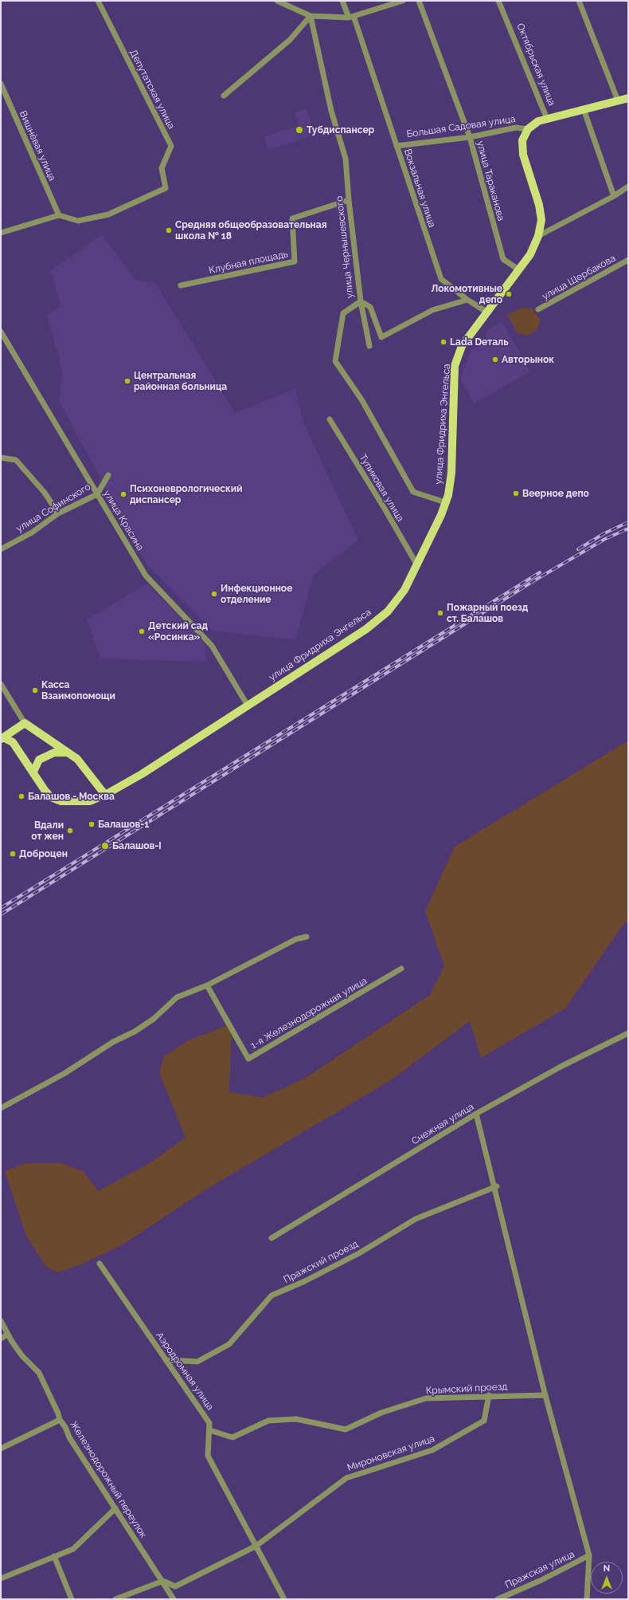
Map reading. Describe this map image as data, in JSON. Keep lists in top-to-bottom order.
{
  "streets": {
    "main road": ["Октябрьская улица", "улица Фридриха Энгельса"],
    "street": [
      "Депутатская улица",
      "Большая Садовая улица",
      "Вишнёвая улица",
      "улица Тараканова",
      "Вокзальная улица",
      "улица Чернышевского",
      "Клубная площадь",
      "улица Щербакова",
      "Тупиковая улица",
      "улица Софинского",
      "улица Красина",
      "1-я Железнодорожная улица",
      "Снежная улица",
      "Пражский проезд",
      "Аэродромная улица",
      "Крымский проезд",
      "Мироновская улица",
      "Железнодорожный переулок",
      "Пражская улица"
    ]
  },
  "crossings": [
    ["Октябрьская улица", "Большая Садовая улица"],
    ["Депутатская улица", "Вишнёвая улица"],
    ["Большая Садовая улица", "улица Тараканова"],
    ["Большая Садовая улица", "Вокзальная улица"],
    ["улица Тараканова", "улица Фридриха Энгельса"],
    ["Вокзальная улица", "улица Фридриха Энгельса"],
    ["улица Чернышевского", "Клубная площадь"],
    ["улица Чернышевского", "улица Фридриха Энгельса"],
    ["улица Фридриха Энгельса", "Тупиковая улица"],
    ["улица Фридриха Энгельса", "улица Красина"],
    ["улица Софинского", "улица Красина"],
    ["Пражский проезд", "Аэродромная улица"],
    ["Аэродромная улица", "Крымский проезд"],
    ["Аэродромная улица", "Мироновская улица"],
    ["Крымский проезд", "Мироновская улица"],
    ["Мироновская улица", "Железнодорожный переулок"]
  ],
  "places": [
    "Тубдиспансер",
    "Средняя общеобразовательная школа № 18",
    "Локомотивные депо",
    "Lada Dеталь",
    "Авторынок",
    "Центральная районная больница",
    "Веерное депо",
    "Психоневрологический диспансер",
    "Инфекционное отделение",
    "Пожарный поезд ст. Балашов",
    "Детский сад «Росинка»",
    "Касса Взаимопомощи",
    "Балашов - Москва",
    "Балашов-1",
    "Вдали от жен",
    "Балашов-I",
    "Доброцен"
  ],
  "north": "top"
}
